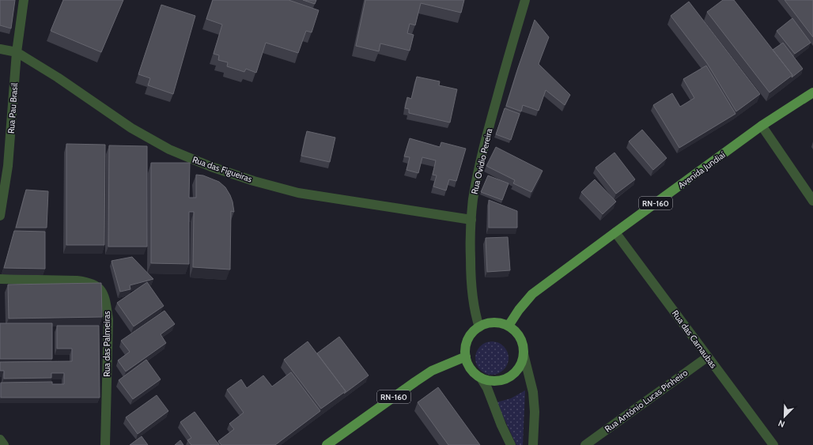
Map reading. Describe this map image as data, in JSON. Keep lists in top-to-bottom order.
{
  "streets": {
    "main road": ["Avenida Jundiaí", "RN-160"],
    "street": [
      "Rua Pau Brasil",
      "Rua Ovidio Pereira",
      "Rua das Figueiras",
      "Rua das Carnaubas",
      "Rua das Palmeiras",
      "Rua Antônio Lucas Pinheiro"
    ]
  },
  "crossings": [
    ["Rua Pau Brasil", "Rua das Figueiras"],
    ["Rua Ovidio Pereira", "Rua das Figueiras"],
    ["Rua Ovidio Pereira", "Avenida Jundiaí"],
    ["Rua Ovidio Pereira", "RN-160"],
    ["Avenida Jundiaí", "RN-160"],
    ["Avenida Jundiaí", "Rua das Carnaubas"],
    ["Rua das Carnaubas", "Rua Antônio Lucas Pinheiro"]
  ],
  "north": "bottom left"
}
